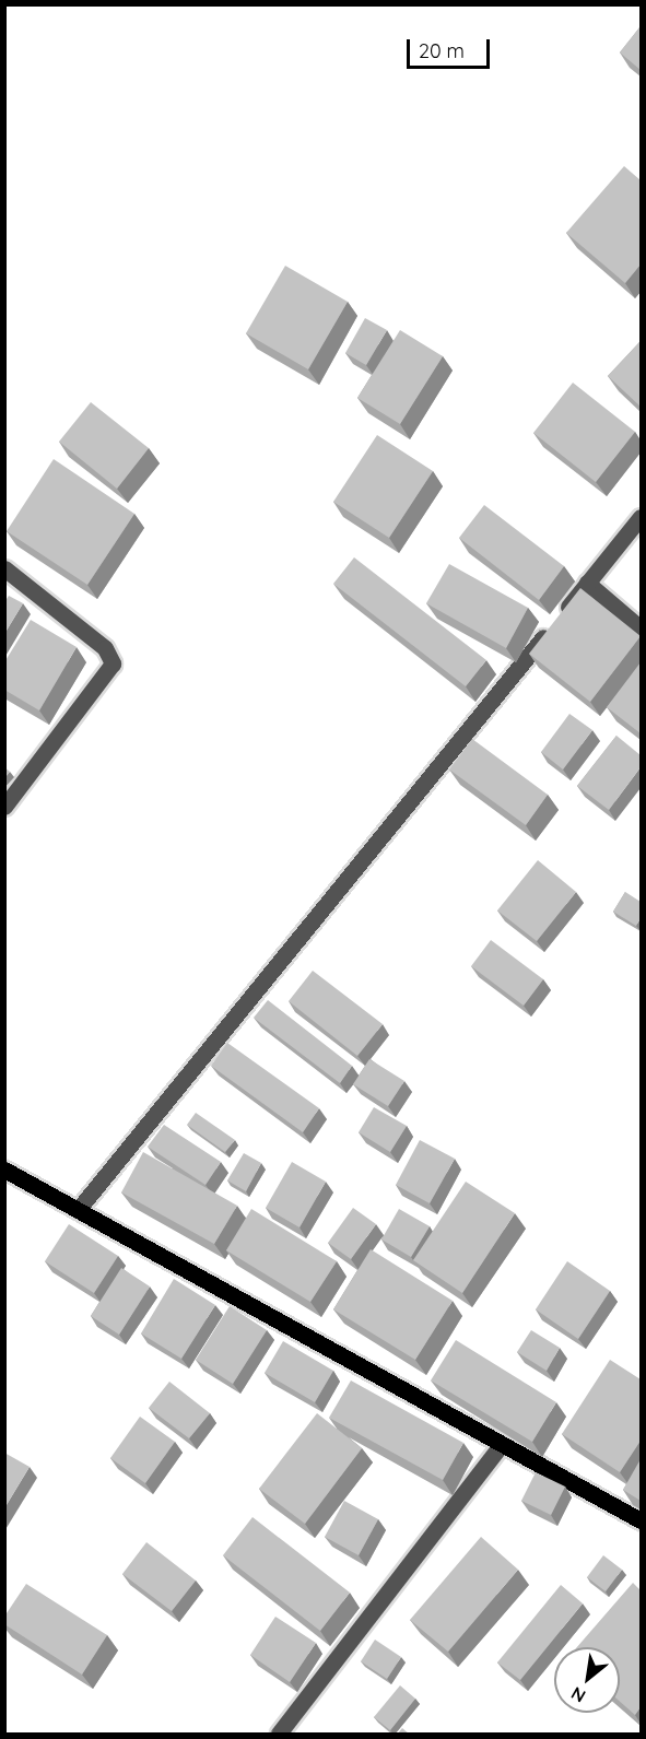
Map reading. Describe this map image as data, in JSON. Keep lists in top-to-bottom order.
{
  "scale_bar": "20 m",
  "north": "bottom left"
}
